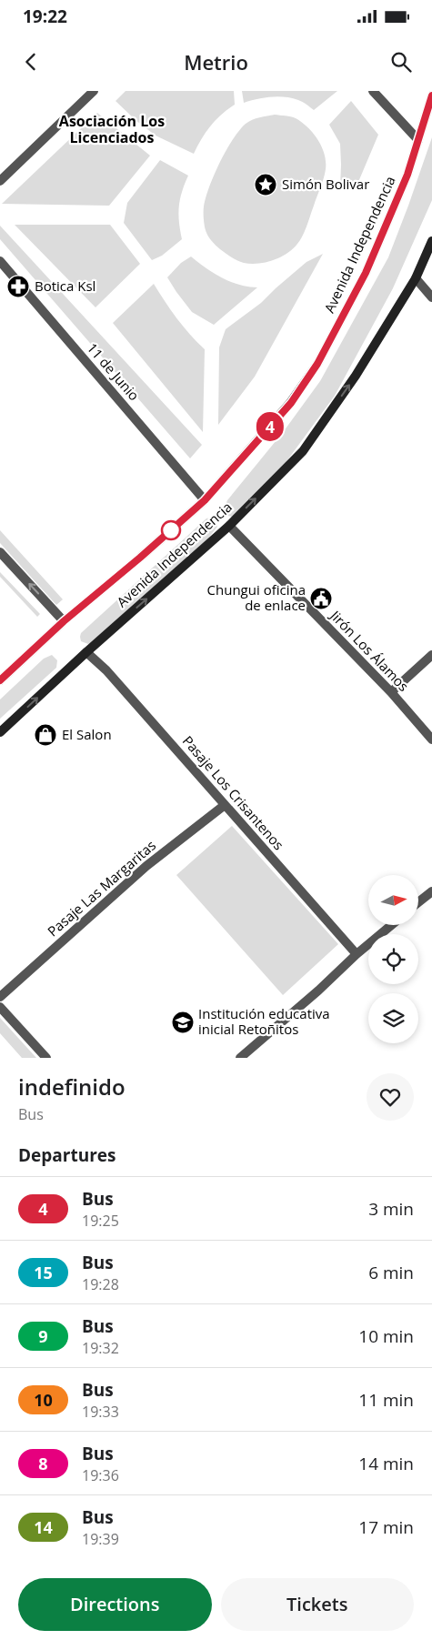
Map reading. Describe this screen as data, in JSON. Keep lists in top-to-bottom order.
{
  "streets": {
    "street": [
      "Avenida Independencia",
      "11 de Junio",
      "Jirón Los Álamos",
      "Pasaje Los Crisantenos",
      "Pasaje Las Margaritas"
    ]
  },
  "crossings": [
    ["Avenida Independencia", "11 de Junio"],
    ["Avenida Independencia", "Jirón Los Álamos"],
    ["Avenida Independencia", "Pasaje Los Crisantenos"],
    ["Pasaje Los Crisantenos", "Pasaje Las Margaritas"]
  ],
  "districts": ["Asociación Los Licenciados"],
  "places": {
    "place": ["Simón Bolivar"],
    "pharmacy": ["Botica Ksl"],
    "public building": ["Chungui oficina de enlace"],
    "shop": ["El Salon"],
    "school or university": ["Institución educativa inicial Retoñitos"]
  },
  "lines": ["bus line 4"],
  "north": "right",
  "page": {
    "status": "19:22",
    "header": "Metrio",
    "on_map": "4",
    "heading": [
      ["indefinido", "Bus"],
      "Departures"
    ],
    "list": [
      {
        "mark": "4",
        "name": "Bus",
        "note": "19:25",
        "value": "3 min"
      },
      {
        "mark": "15",
        "name": "Bus",
        "note": "19:28",
        "value": "6 min"
      },
      {
        "mark": "9",
        "name": "Bus",
        "note": "19:32",
        "value": "10 min"
      },
      {
        "mark": "10",
        "name": "Bus",
        "note": "19:33",
        "value": "11 min"
      },
      {
        "mark": "8",
        "name": "Bus",
        "note": "19:36",
        "value": "14 min"
      },
      {
        "mark": "14",
        "name": "Bus",
        "note": "19:39",
        "value": "17 min"
      }
    ],
    "buttons": ["Directions", "Tickets"]
  }
}
